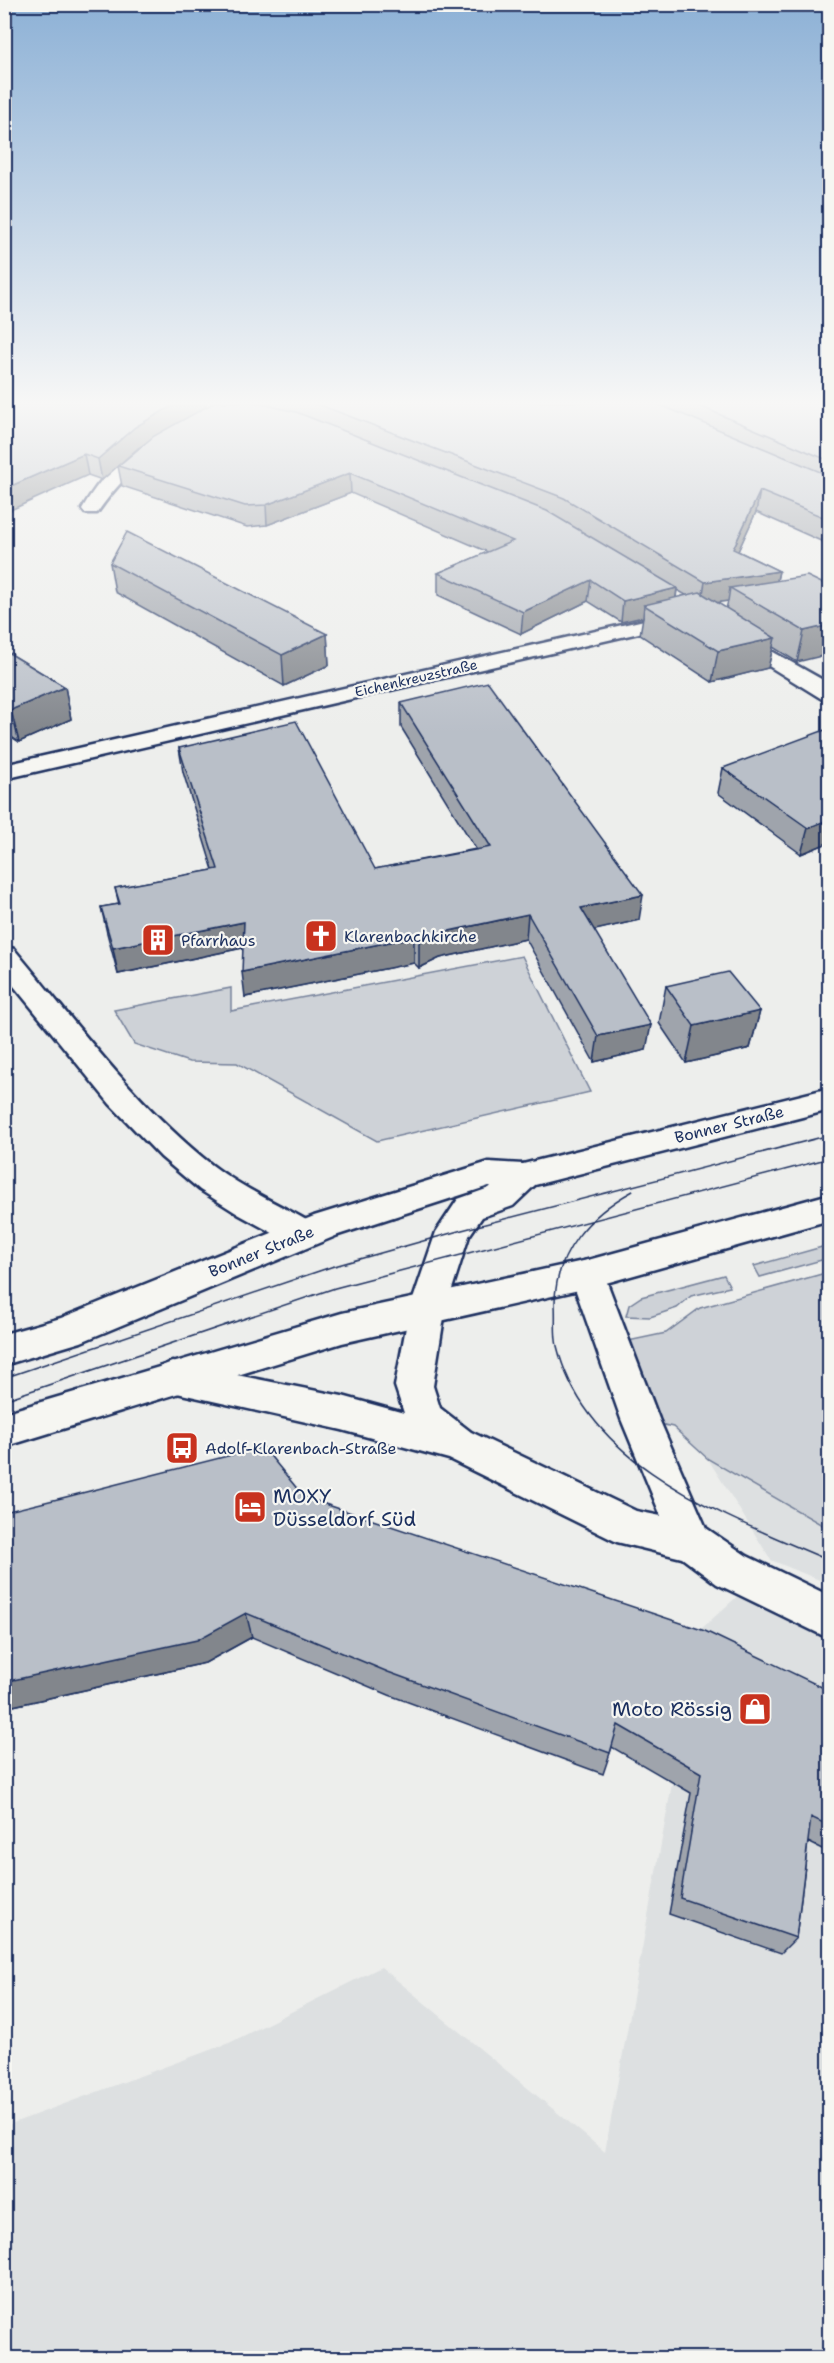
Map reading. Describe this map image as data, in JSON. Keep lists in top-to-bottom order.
{
  "streets": {
    "street": ["Eichenkreuzstraße", "Bonner Straße"]
  },
  "places": {
    "church": ["Klarenbachkirche"],
    "building": ["Pfarrhaus"],
    "bus stop": ["Adolf-Klarenbach-Straße"],
    "hotel": ["MOXY Düsseldorf Süd"],
    "shop": ["Moto Rössig"]
  }
}
